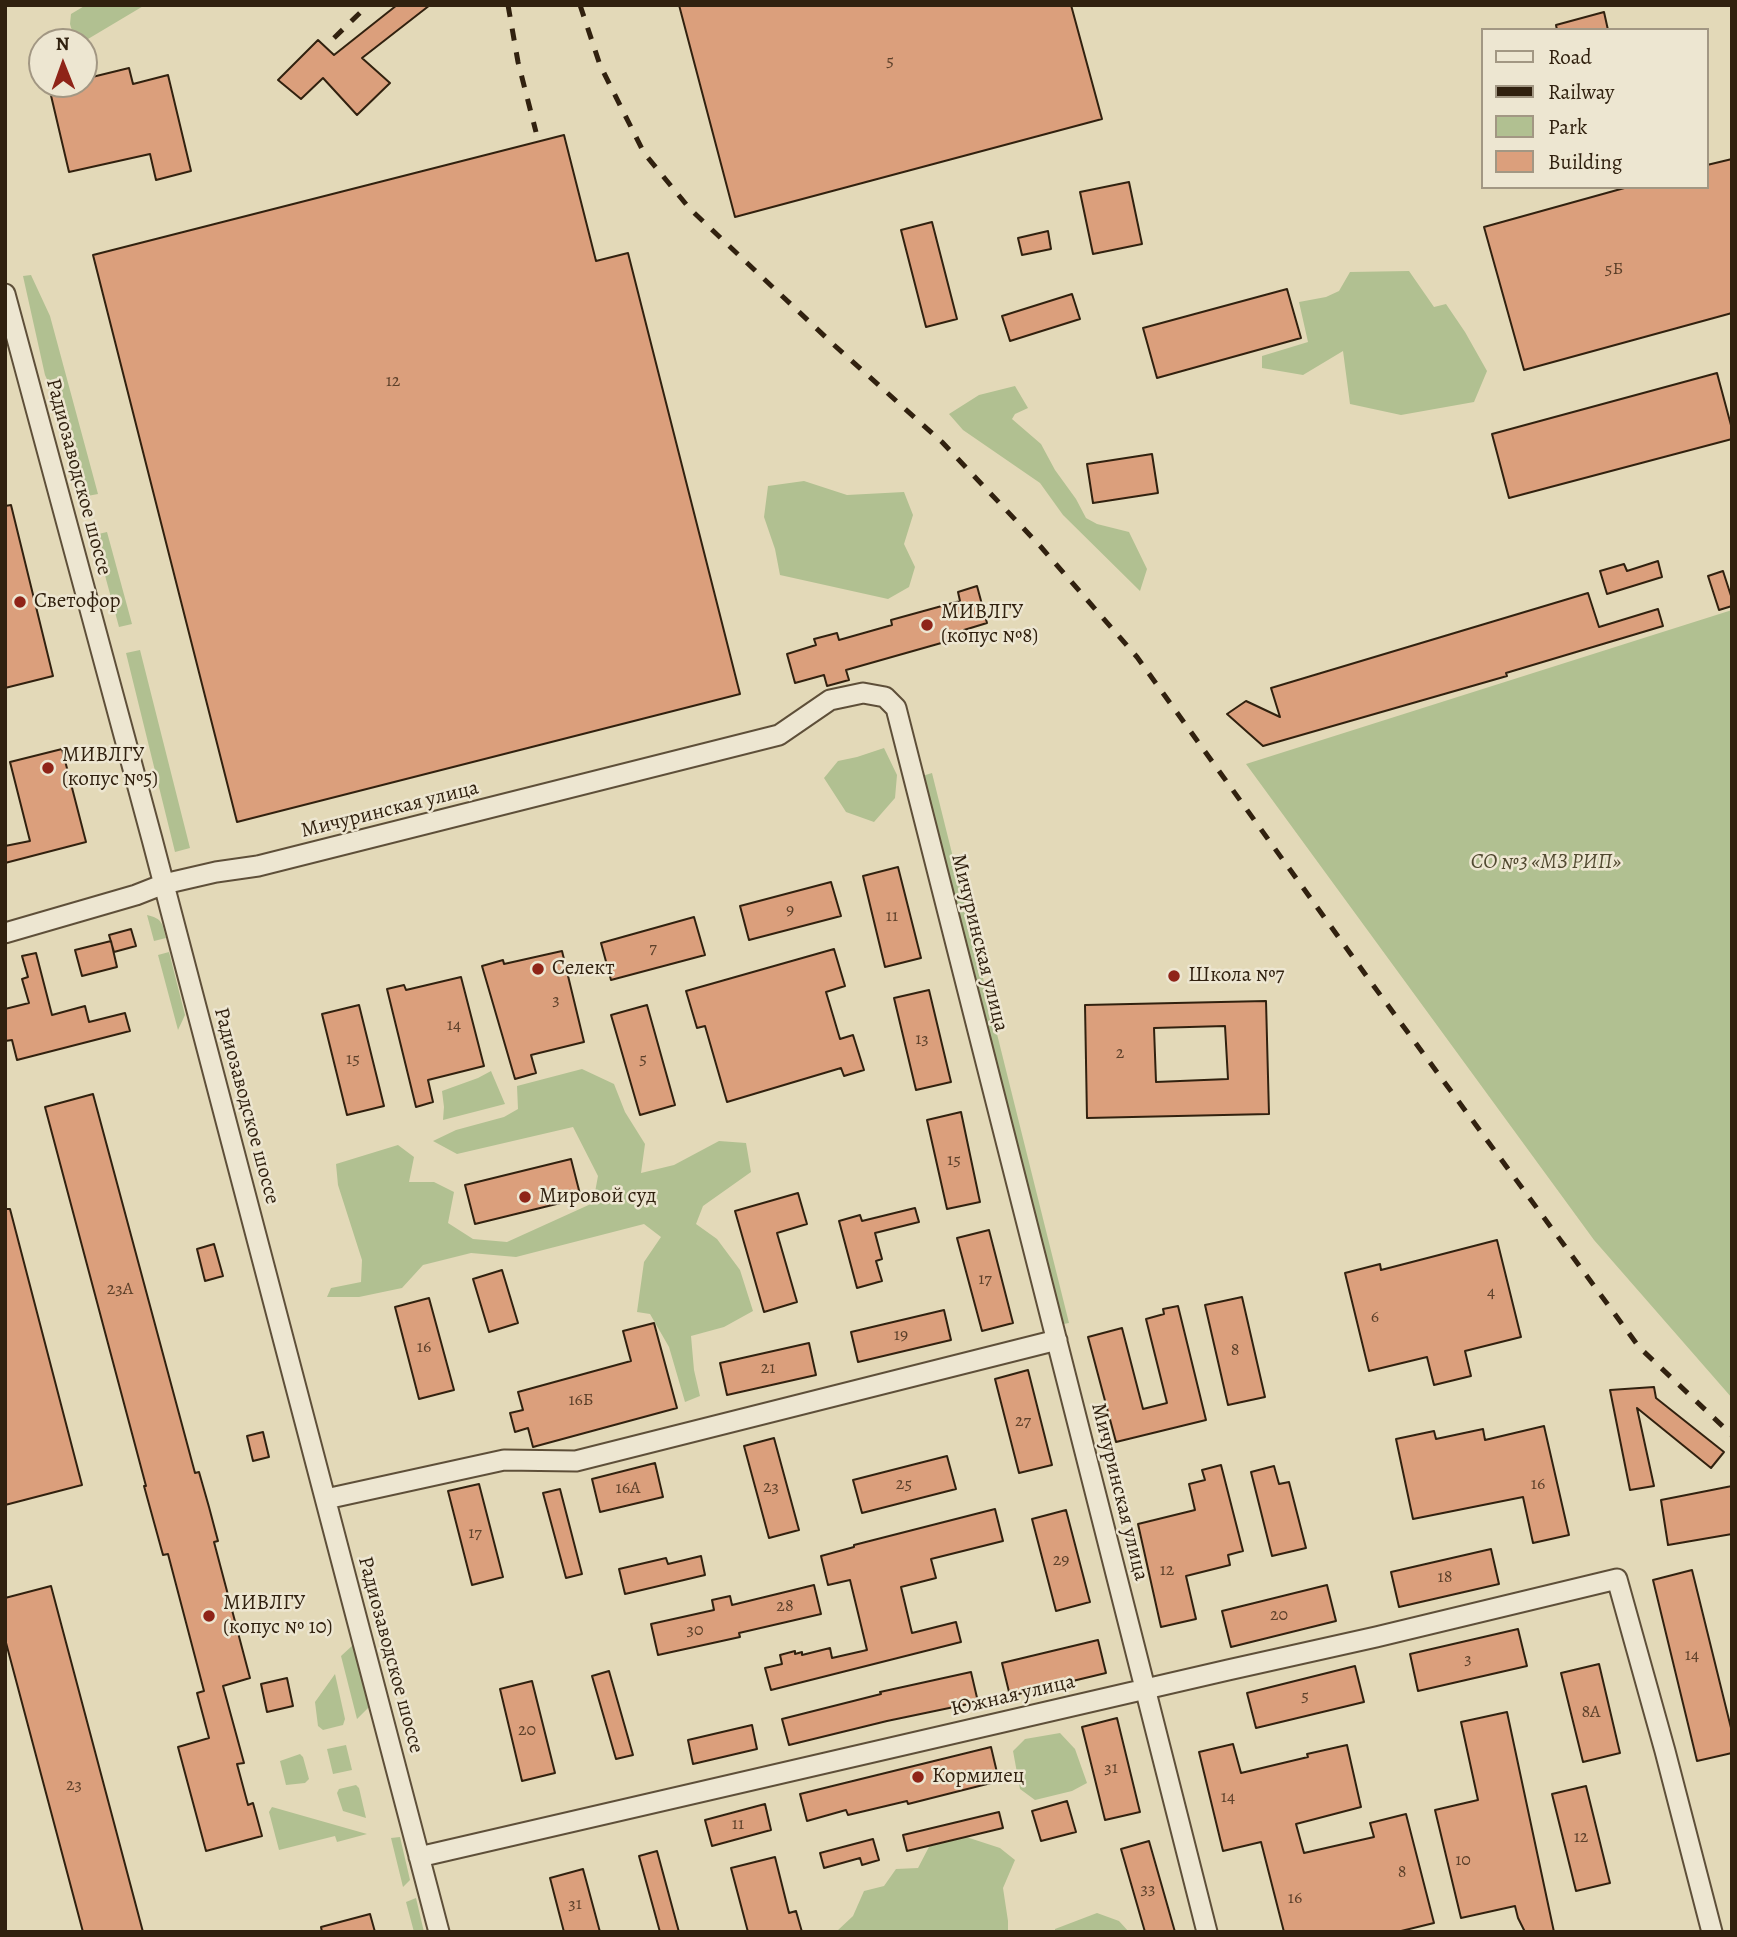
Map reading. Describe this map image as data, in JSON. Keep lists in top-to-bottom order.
{
  "streets": {
    "street": ["Радиозаводское шоссе", "Мичуринская улица", "Южная улица"]
  },
  "crossings": [
    ["Радиозаводское шоссе", "Мичуринская улица"],
    ["Радиозаводское шоссе", "Южная улица"],
    ["Мичуринская улица", "Южная улица"]
  ],
  "parks": ["СО №3 «МЗ РИП»"],
  "places": [
    "Светофор",
    "МИВЛГУ (копус №8)",
    "МИВЛГУ (копус №5)",
    "Селект",
    "Школа №7",
    "Мировой суд",
    "МИВЛГУ (копус № 10)",
    "Кормилец"
  ],
  "house_numbers": [
    "5",
    "5Б",
    "12",
    "9",
    "11",
    "7",
    "3",
    "14",
    "13",
    "2",
    "15",
    "5",
    "15",
    "17",
    "23А",
    "4",
    "6",
    "19",
    "16",
    "8",
    "21",
    "16Б",
    "27",
    "25",
    "16",
    "23",
    "16А",
    "17",
    "29",
    "12",
    "18",
    "28",
    "20",
    "30",
    "14",
    "3",
    "5",
    "8А",
    "20",
    "31",
    "23",
    "14",
    "11",
    "12",
    "10",
    "8",
    "33",
    "16",
    "31"
  ],
  "legend": [
    "Road",
    "Railway",
    "Park",
    "Building"
  ],
  "north": "top"
}
